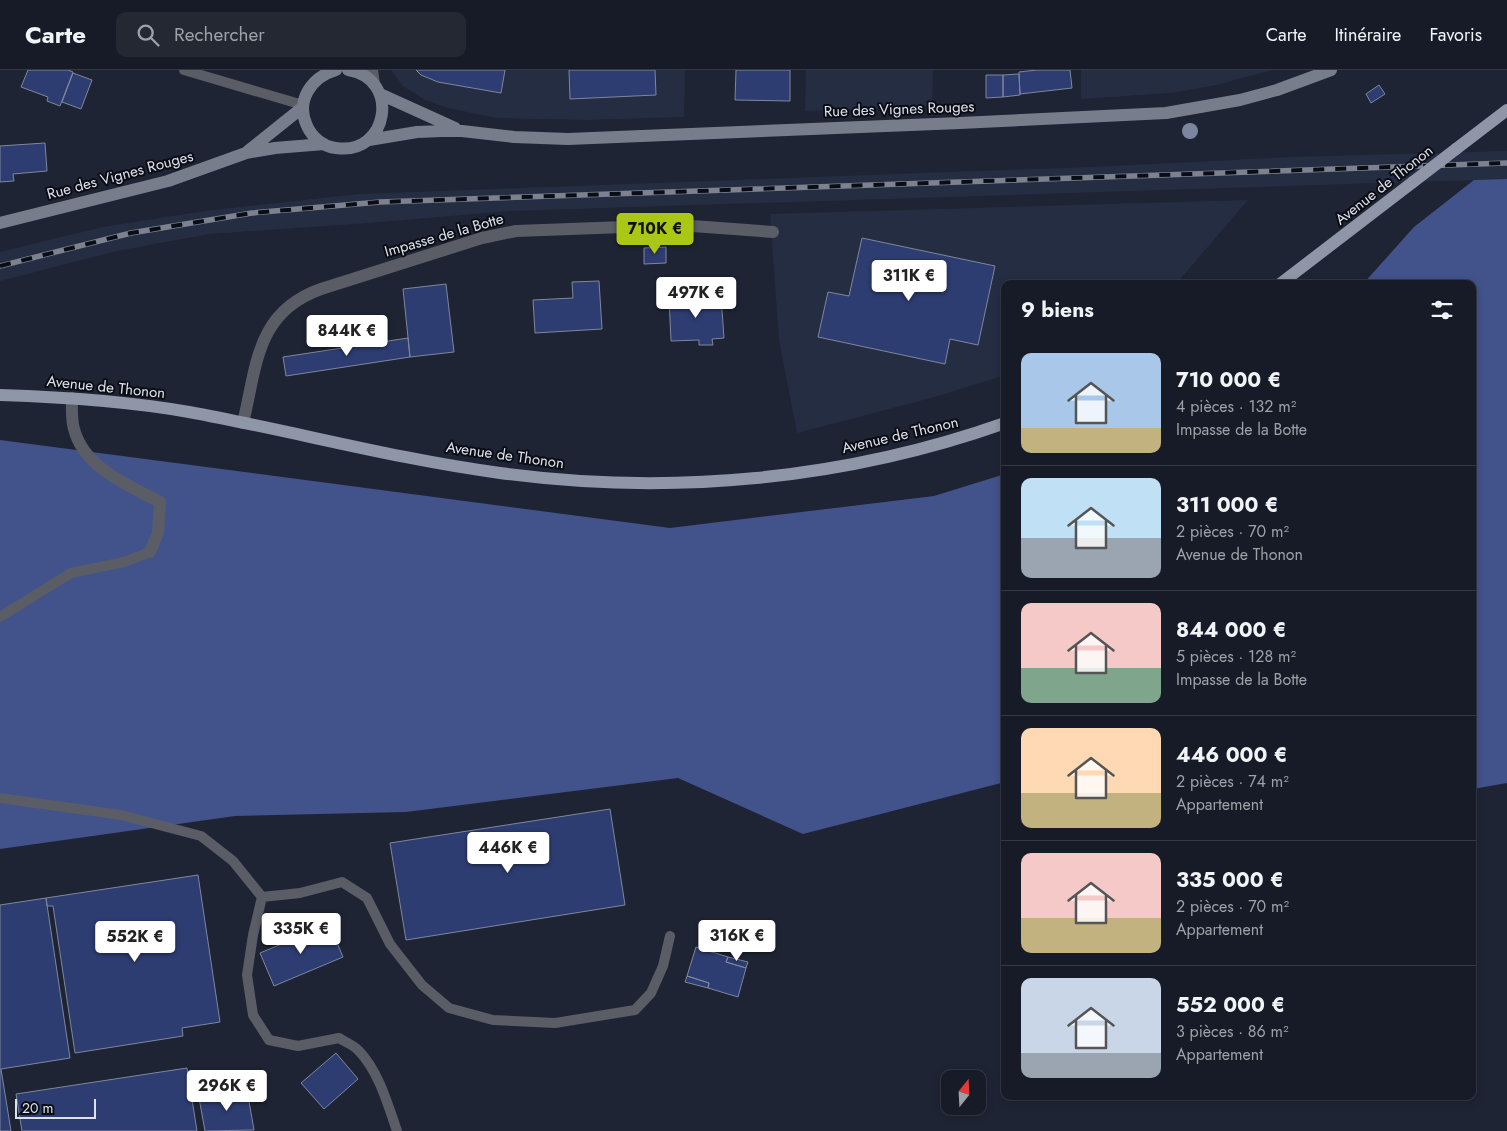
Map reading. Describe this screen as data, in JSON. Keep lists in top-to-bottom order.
{
  "streets": {
    "main road": ["Avenue de Thonon"],
    "street": ["Rue des Vignes Rouges", "Impasse de la Botte"]
  },
  "crossings": [
    ["Avenue de Thonon", "Impasse de la Botte"]
  ],
  "scale_bar": "20 m",
  "north": "top",
  "page": {
    "header": "Carte",
    "search": "Rechercher",
    "nav": ["Carte", "Itinéraire", "Favoris"],
    "price": [
      "710K €",
      "311K €",
      "497K €",
      "844K €",
      "446K €",
      "335K €",
      "316K €",
      "552K €",
      "296K €"
    ],
    "heading": "9 biens",
    "list": [
      {
        "name": "710 000 €",
        "note": "4 pièces · 132 m² · Impasse de la Botte"
      },
      {
        "name": "311 000 €",
        "note": "2 pièces · 70 m² · Avenue de Thonon"
      },
      {
        "name": "844 000 €",
        "note": "5 pièces · 128 m² · Impasse de la Botte"
      },
      {
        "name": "446 000 €",
        "note": "2 pièces · 74 m² · Appartement"
      },
      {
        "name": "335 000 €",
        "note": "2 pièces · 70 m² · Appartement"
      },
      {
        "name": "552 000 €",
        "note": "3 pièces · 86 m² · Appartement"
      }
    ],
    "scale": "20 m"
  }
}
